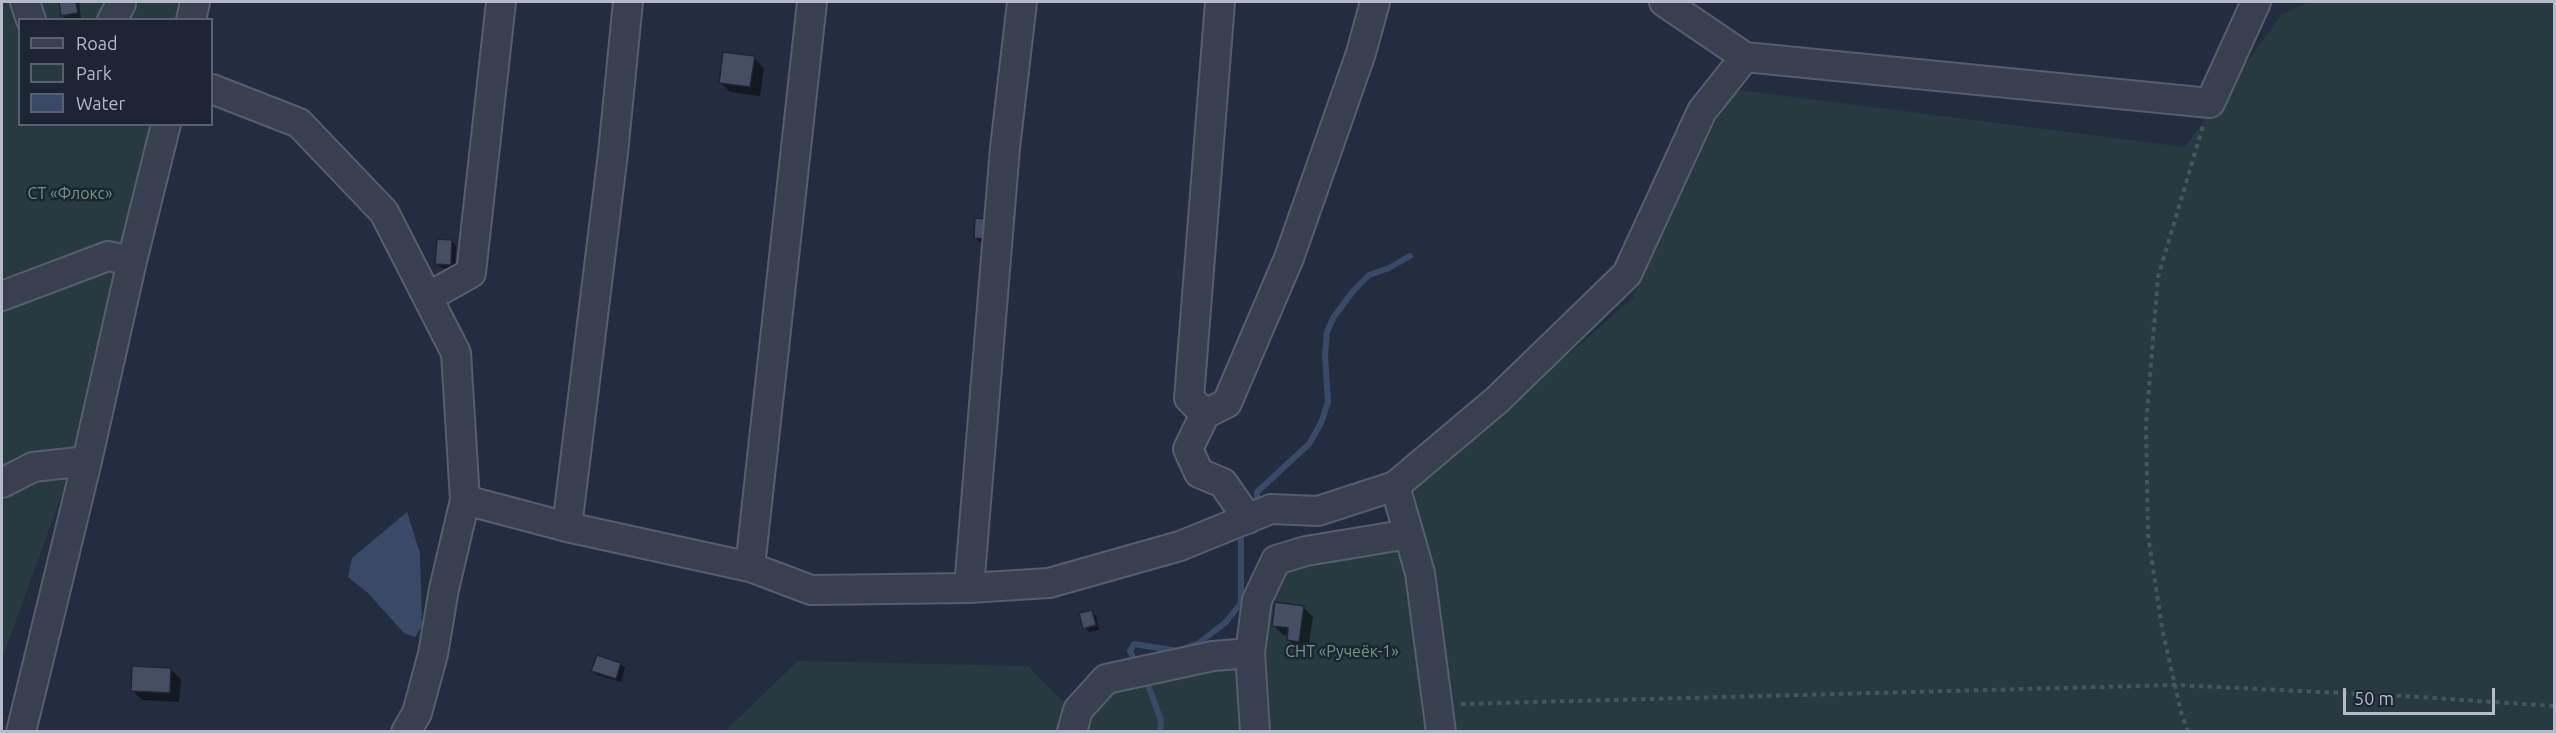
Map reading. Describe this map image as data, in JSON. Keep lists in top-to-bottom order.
{
  "parks": ["СТ «Флокс»", "СНТ «Ручеёк-1»"],
  "legend": ["Road", "Park", "Water"],
  "scale_bar": "50 m"
}
